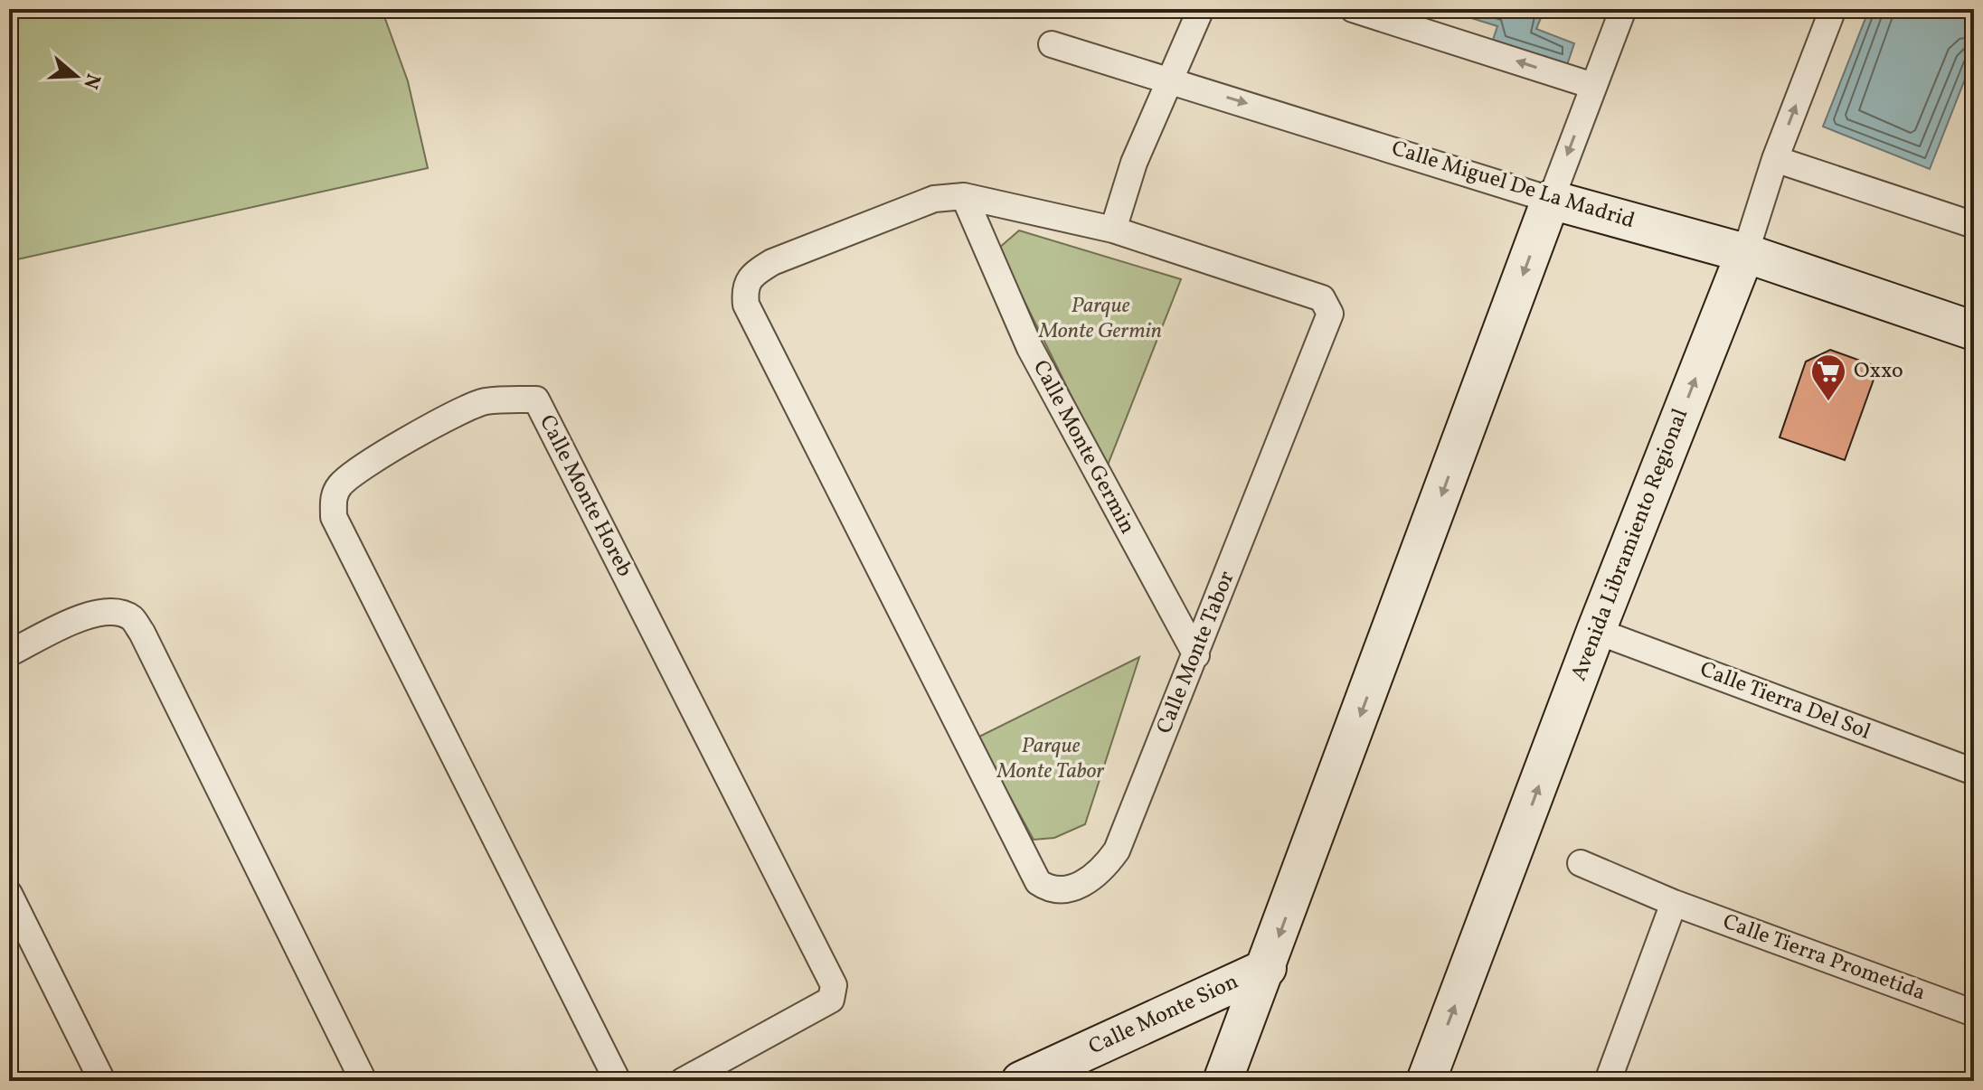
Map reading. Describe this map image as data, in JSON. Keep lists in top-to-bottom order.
{
  "streets": {
    "street": [
      "Calle Miguel De La Madrid",
      "Calle Monte Germin",
      "Calle Monte Horeb",
      "Avenida Libramiento Regional",
      "Calle Monte Tabor",
      "Calle Tierra Del Sol",
      "Calle Tierra Prometida",
      "Calle Monte Sion"
    ]
  },
  "crossings": [
    ["Calle Miguel De La Madrid", "Avenida Libramiento Regional"],
    ["Calle Monte Germin", "Calle Monte Tabor"],
    ["Avenida Libramiento Regional", "Calle Tierra Del Sol"]
  ],
  "parks": ["Parque Monte Germin", "Parque Monte Tabor"],
  "places": {
    "supermarket": ["Oxxo"]
  },
  "north": "right"
}
